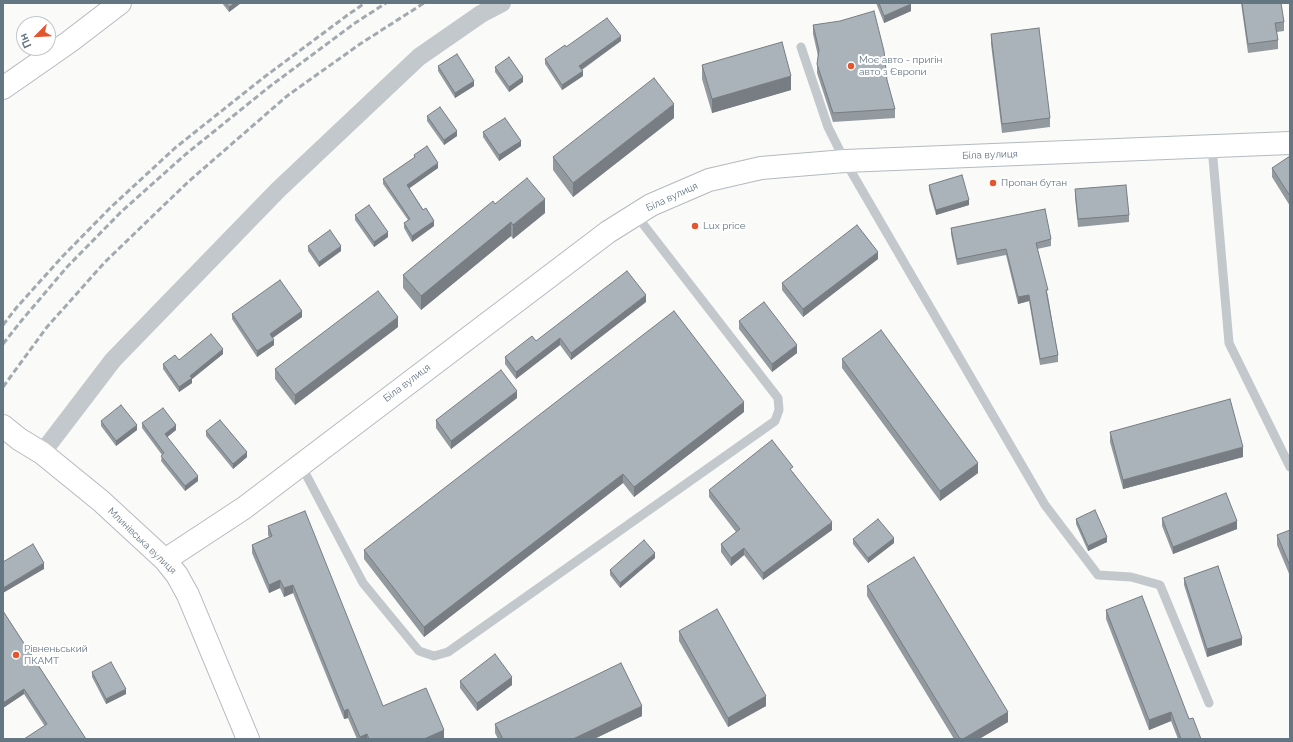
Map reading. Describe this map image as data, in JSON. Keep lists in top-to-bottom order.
{
  "streets": {
    "street": ["Біла вулиця", "Млинівська вулиця"]
  },
  "crossings": [
    ["Біла вулиця", "Млинівська вулиця"]
  ],
  "places": [
    "Моє авто - пригін авто з Європи",
    "Пропан бутан",
    "Lux price",
    "Рівненьський ПКАМТ"
  ],
  "north": "bottom left"
}
